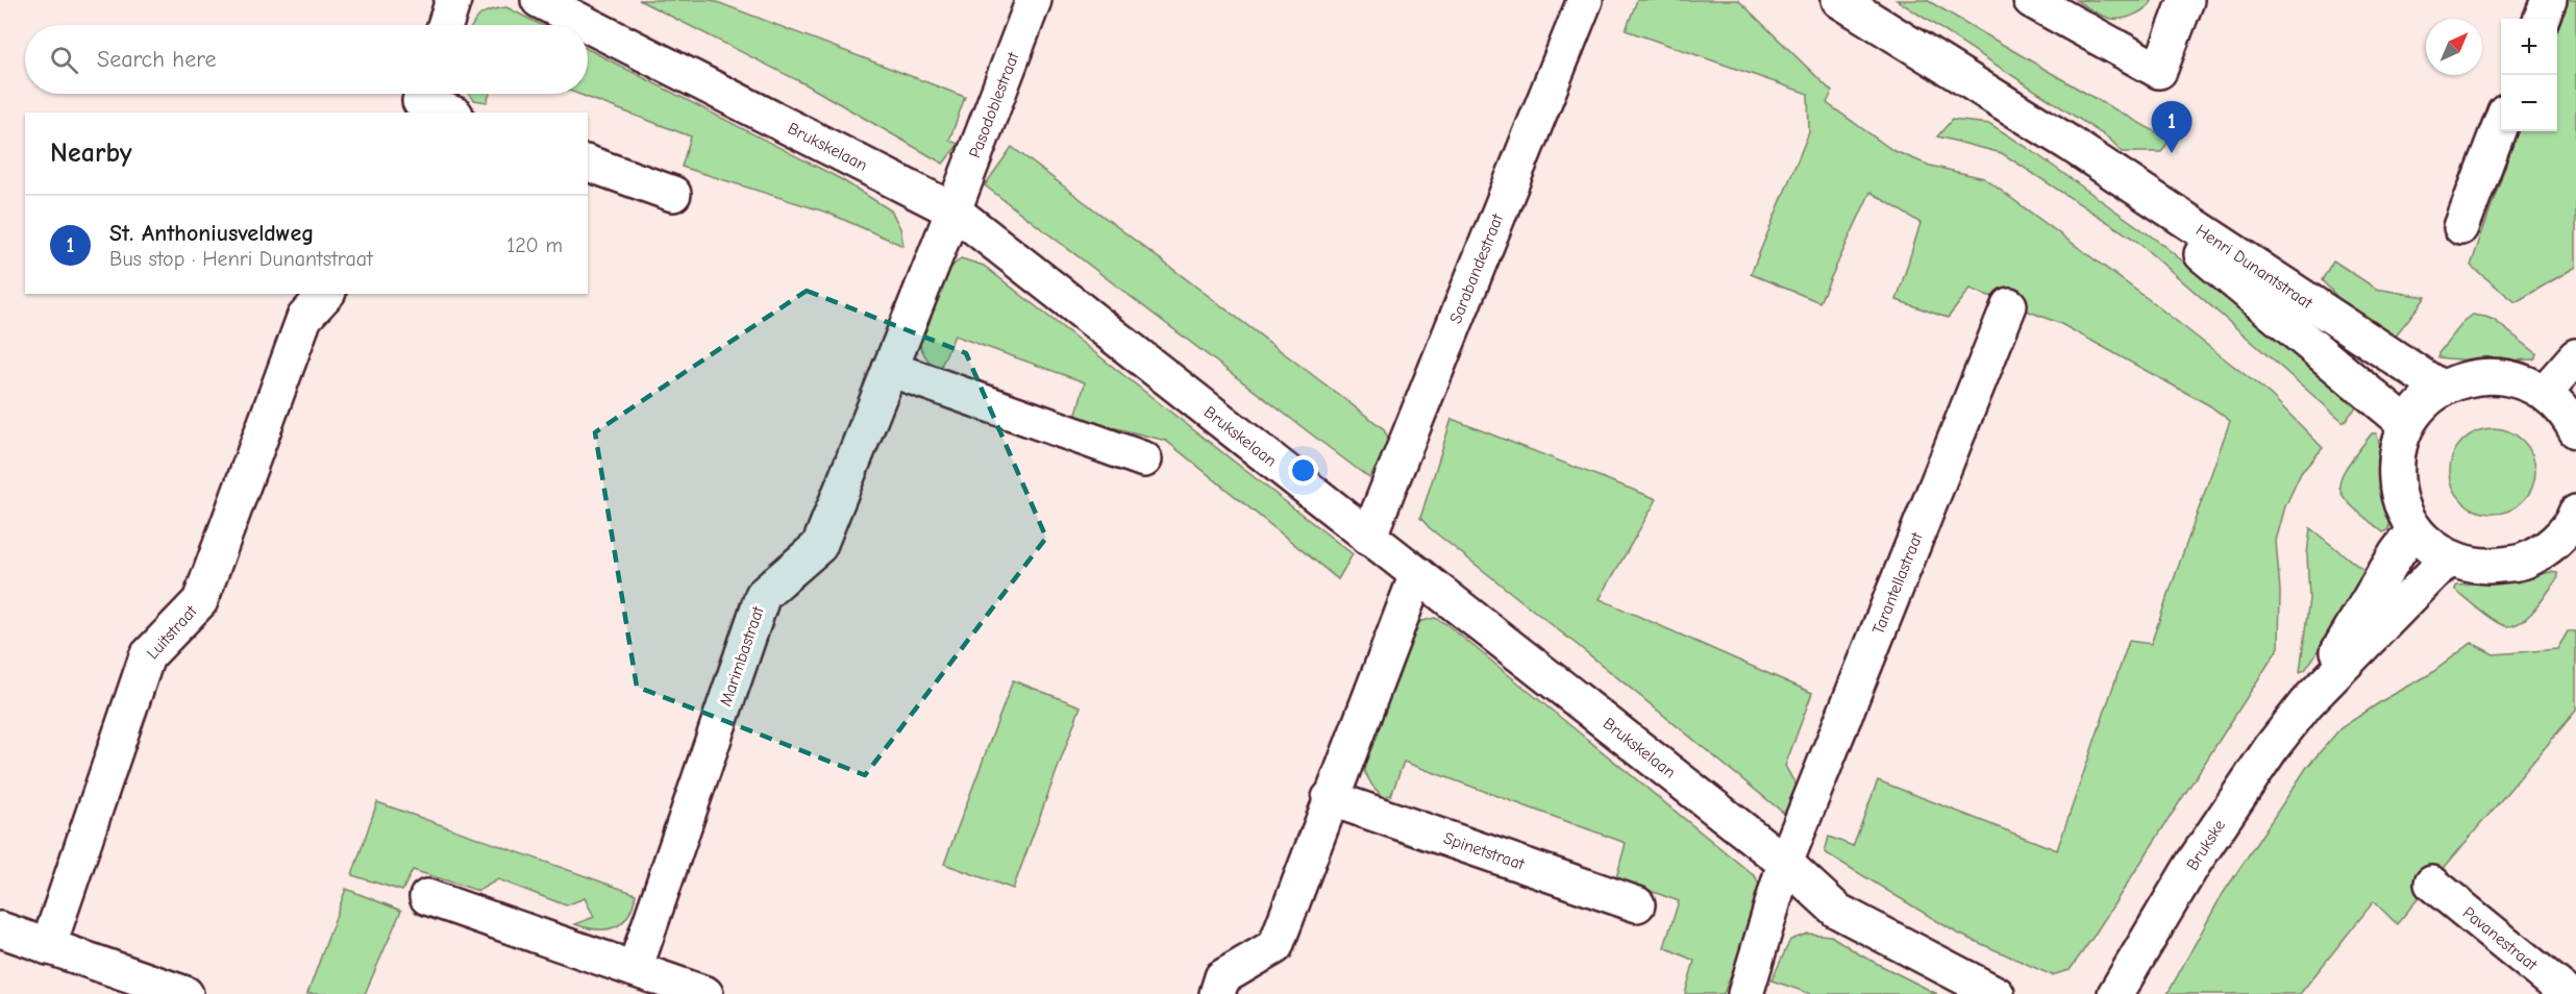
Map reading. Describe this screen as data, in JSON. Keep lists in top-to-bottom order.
{
  "streets": {
    "street": [
      "Pasodoblestraat",
      "Brukskelaan",
      "Henri Dunantstraat",
      "Sarabandestraat",
      "Tarantellastraat",
      "Luitstraat",
      "Marimbastraat",
      "Brukske",
      "Spinetstraat",
      "Pavanestraat"
    ]
  },
  "crossings": [
    ["Pasodoblestraat", "Brukskelaan"],
    ["Pasodoblestraat", "Marimbastraat"],
    ["Brukskelaan", "Sarabandestraat"],
    ["Brukskelaan", "Tarantellastraat"],
    ["Brukskelaan", "Marimbastraat"]
  ],
  "north": "top right",
  "page": {
    "map_buttons": ["+", "−"],
    "search": "Search here",
    "pins": "1",
    "heading": "Nearby",
    "list": [
      {
        "mark": "1",
        "name": "St. Anthoniusveldweg",
        "note": "Bus stop · Henri Dunantstraat",
        "value": "120 m"
      }
    ]
  }
}
